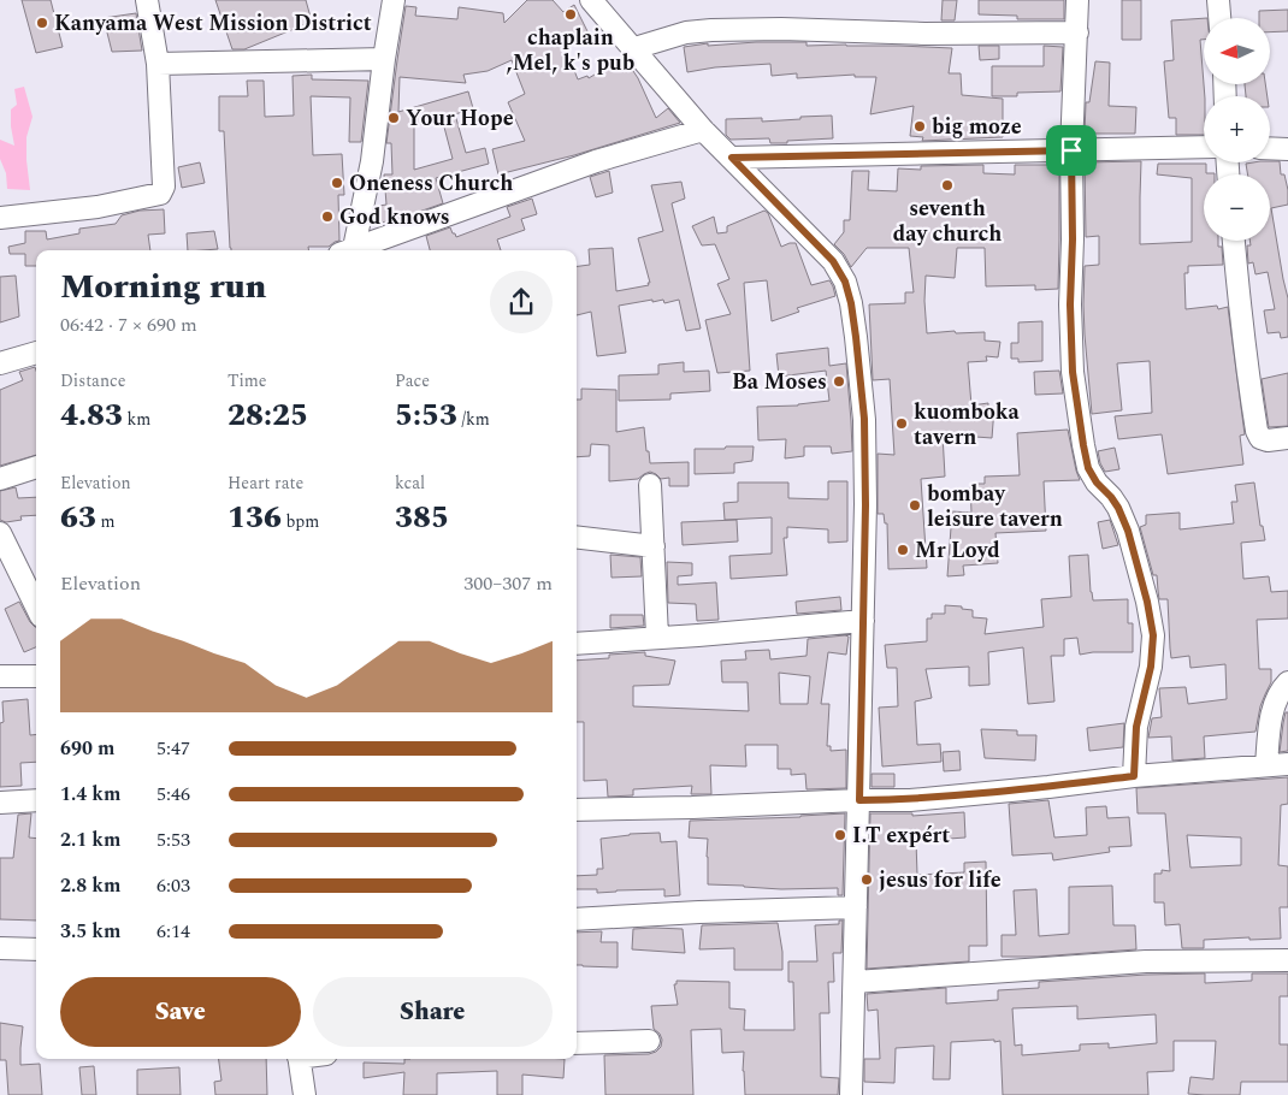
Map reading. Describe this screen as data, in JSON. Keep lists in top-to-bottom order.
{
  "places": [
    "chaplain ,Mel, k's pub",
    "Kanyama West Mission District",
    "Your Hope",
    "big moze",
    "Oneness Church",
    "seventh day church",
    "God knows",
    "Ba Moses",
    "kuomboka tavern",
    "bombay leisure tavern",
    "Mr Loyd",
    "I.T expért",
    "jesus for life"
  ],
  "north": "left",
  "page": {
    "map_buttons": ["+", "−"],
    "heading": ["Morning run", "06:42 · 7 × 690 m"],
    "stats": [
      ["Distance", "4.83 km"],
      ["Time", "28:25"],
      ["Pace", "5:53 /km"],
      ["Elevation", "63 m"],
      ["Heart rate", "136 bpm"],
      ["kcal", "385"]
    ],
    "chart": ["Elevation", "300–307 m"],
    "list": [
      {
        "name": "690 m",
        "note": "5:47"
      },
      {
        "name": "1.4 km",
        "note": "5:46"
      },
      {
        "name": "2.1 km",
        "note": "5:53"
      },
      {
        "name": "2.8 km",
        "note": "6:03"
      },
      {
        "name": "3.5 km",
        "note": "6:14"
      }
    ],
    "buttons": ["Save", "Share"]
  }
}
